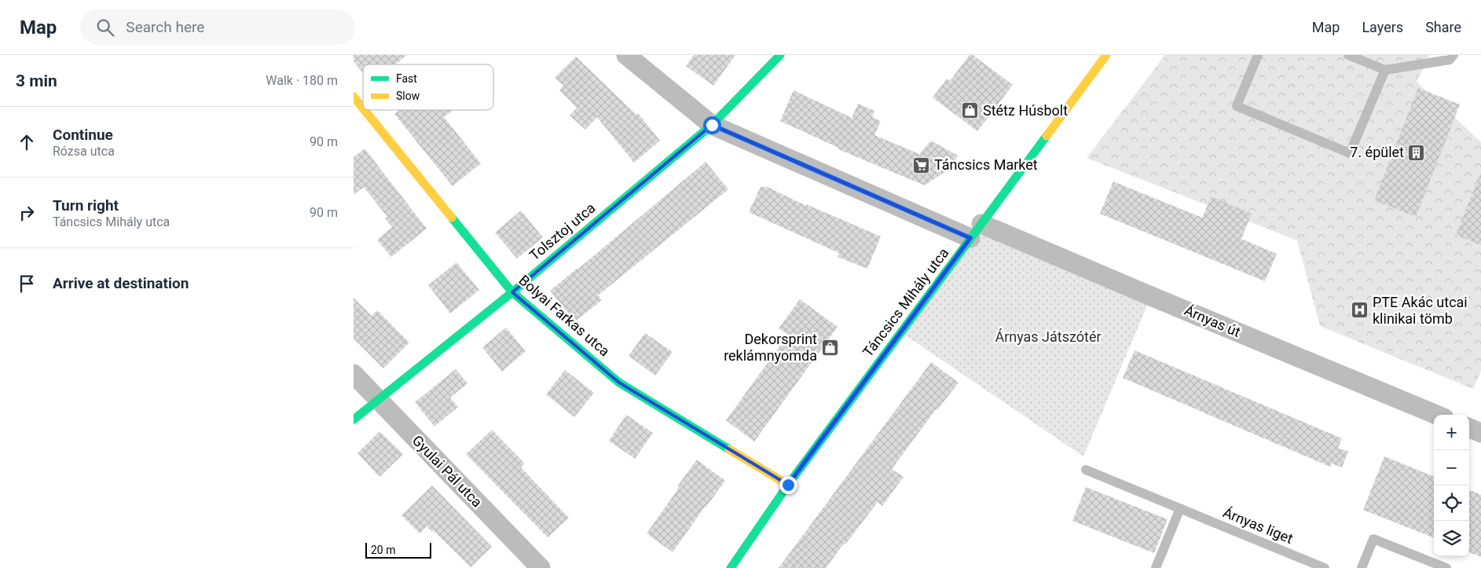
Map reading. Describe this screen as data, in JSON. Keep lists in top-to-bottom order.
{
  "streets": {
    "street": [
      "Tolsztoj utca",
      "Táncsics Mihály utca",
      "Bolyai Farkas utca",
      "Árnyas út",
      "Gyulai Pál utca"
    ],
    "lane": ["Árnyas liget"]
  },
  "crossings": [
    ["Tolsztoj utca", "Bolyai Farkas utca"],
    ["Tolsztoj utca", "Árnyas út"],
    ["Tolsztoj utca", "Gyulai Pál utca"],
    ["Táncsics Mihály utca", "Bolyai Farkas utca"],
    ["Táncsics Mihály utca", "Árnyas út"]
  ],
  "parks": ["Árnyas Játszótér"],
  "places": {
    "shop": ["Stétz Húsbolt", "Dekorsprint reklámnyomda"],
    "building": ["7. épület"],
    "supermarket": ["Táncsics Market"],
    "hospital": ["PTE Akác utcai klinikai tömb"]
  },
  "legend": ["Fast", "Slow"],
  "scale_bar": "20 m",
  "page": {
    "header": "Map",
    "search": "Search here",
    "nav": ["Map", "Layers", "Share"],
    "heading": ["3 min", "Walk · 180 m"],
    "list": [
      ["Continue", "Rózsa utca", "90 m"],
      ["Turn right", "Táncsics Mihály utca", "90 m"],
      "Arrive at destination"
    ],
    "map_buttons": ["+", "−"],
    "scale": "20 m"
  }
}
